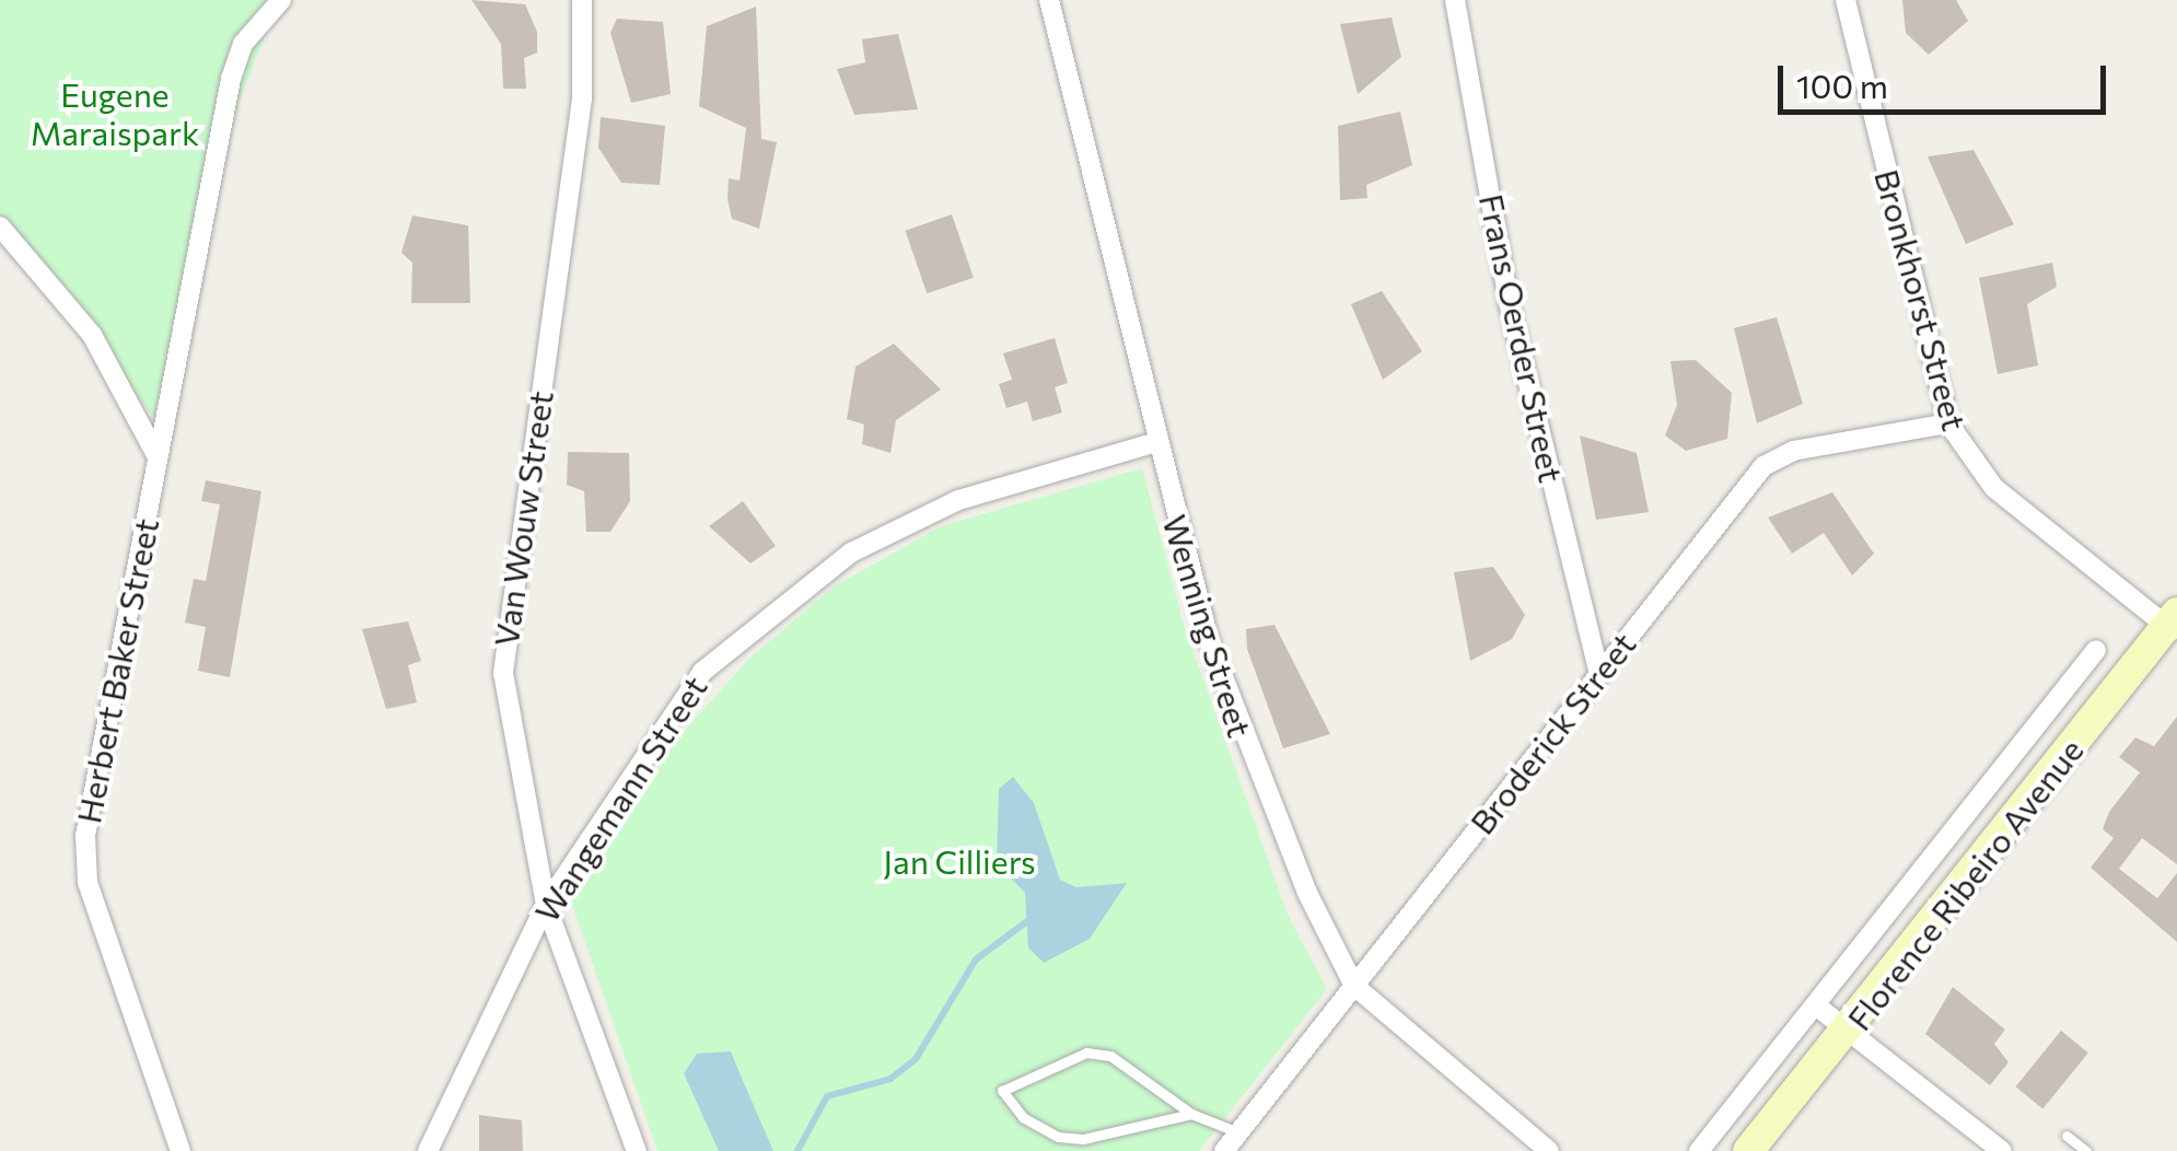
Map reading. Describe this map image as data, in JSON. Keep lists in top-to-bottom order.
{
  "streets": {
    "main road": ["Florence Ribeiro Avenue"],
    "street": [
      "Bronkhorst Street",
      "Frans Oerder Street",
      "Van Wouw Street",
      "Wenning Street",
      "Herbert Baker Street",
      "Broderick Street",
      "Wangemann Street"
    ]
  },
  "crossings": [
    ["Bronkhorst Street", "Broderick Street"],
    ["Bronkhorst Street", "Florence Ribeiro Avenue"],
    ["Frans Oerder Street", "Broderick Street"],
    ["Van Wouw Street", "Wangemann Street"],
    ["Wenning Street", "Broderick Street"],
    ["Wenning Street", "Wangemann Street"]
  ],
  "parks": ["Eugene Maraispark", "Jan Cilliers"],
  "scale_bar": "100 m"
}
